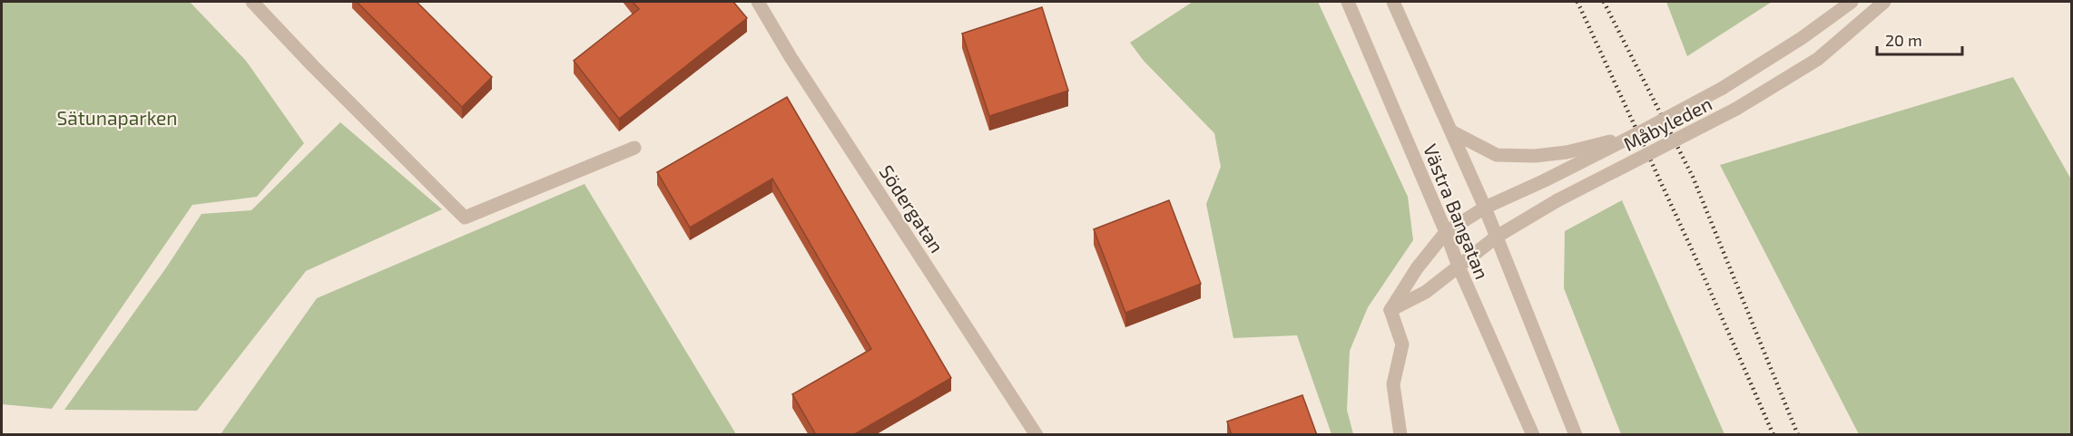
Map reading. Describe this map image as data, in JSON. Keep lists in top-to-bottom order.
{
  "streets": {
    "street": ["Måbyleden", "Södergatan", "Västra Bangatan"]
  },
  "crossings": [
    ["Måbyleden", "Västra Bangatan"]
  ],
  "parks": ["Sätunaparken"],
  "scale_bar": "20 m"
}
